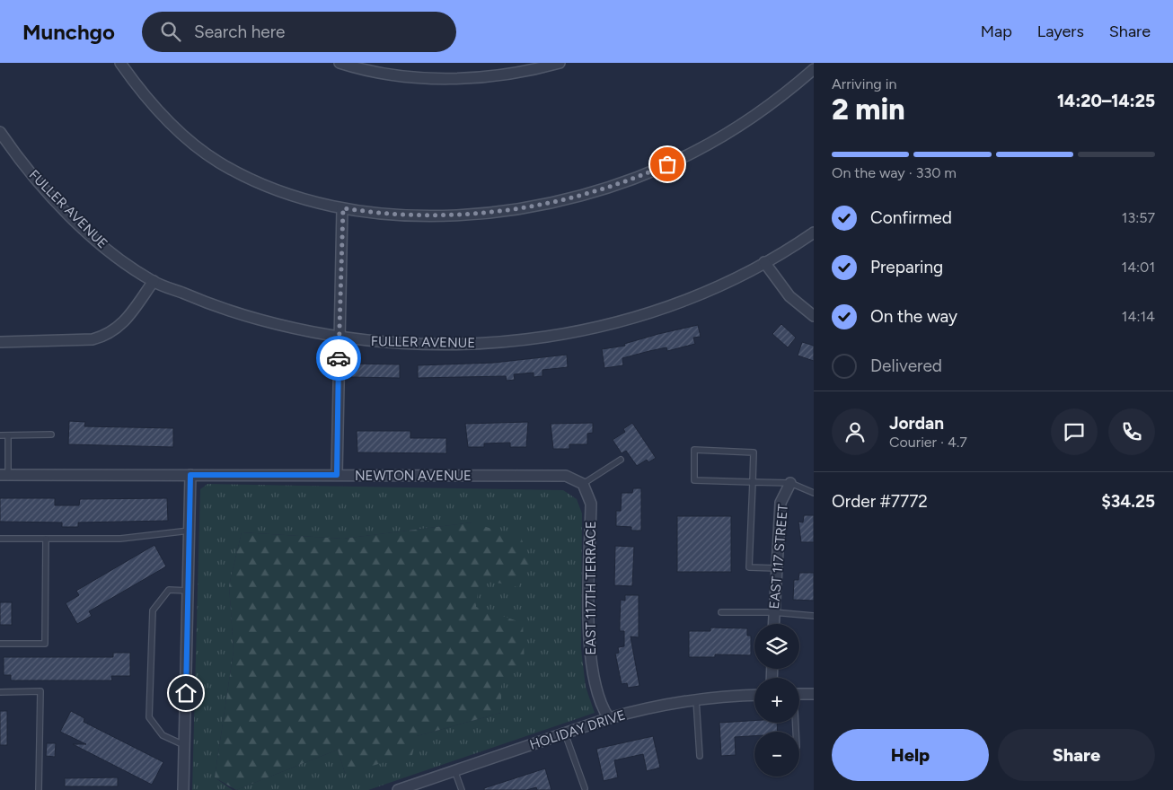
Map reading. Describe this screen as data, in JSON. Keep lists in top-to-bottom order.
{
  "streets": {
    "street": [
      "FULLER AVENUE",
      "NEWTON AVENUE",
      "EAST 117 STREET",
      "EAST 117TH TERRACE",
      "HOLIDAY DRIVE"
    ]
  },
  "crossings": [
    ["NEWTON AVENUE", "EAST 117TH TERRACE"],
    ["EAST 117TH TERRACE", "HOLIDAY DRIVE"]
  ],
  "page": {
    "header": "Munchgo",
    "search": "Search here",
    "nav": ["Map", "Layers", "Share"],
    "heading": ["2 min", "Arriving in", "14:20–14:25"],
    "panel": [
      "Jordan",
      "Courier · 4.7",
      "Order #7772",
      "$34.25"
    ],
    "bar": "On the way · 330 m",
    "list": [
      ["Confirmed", "13:57"],
      ["Preparing", "14:01"],
      ["On the way", "14:14"],
      "Delivered"
    ],
    "map_buttons": ["+", "−"],
    "buttons": ["Help", "Share"]
  }
}
